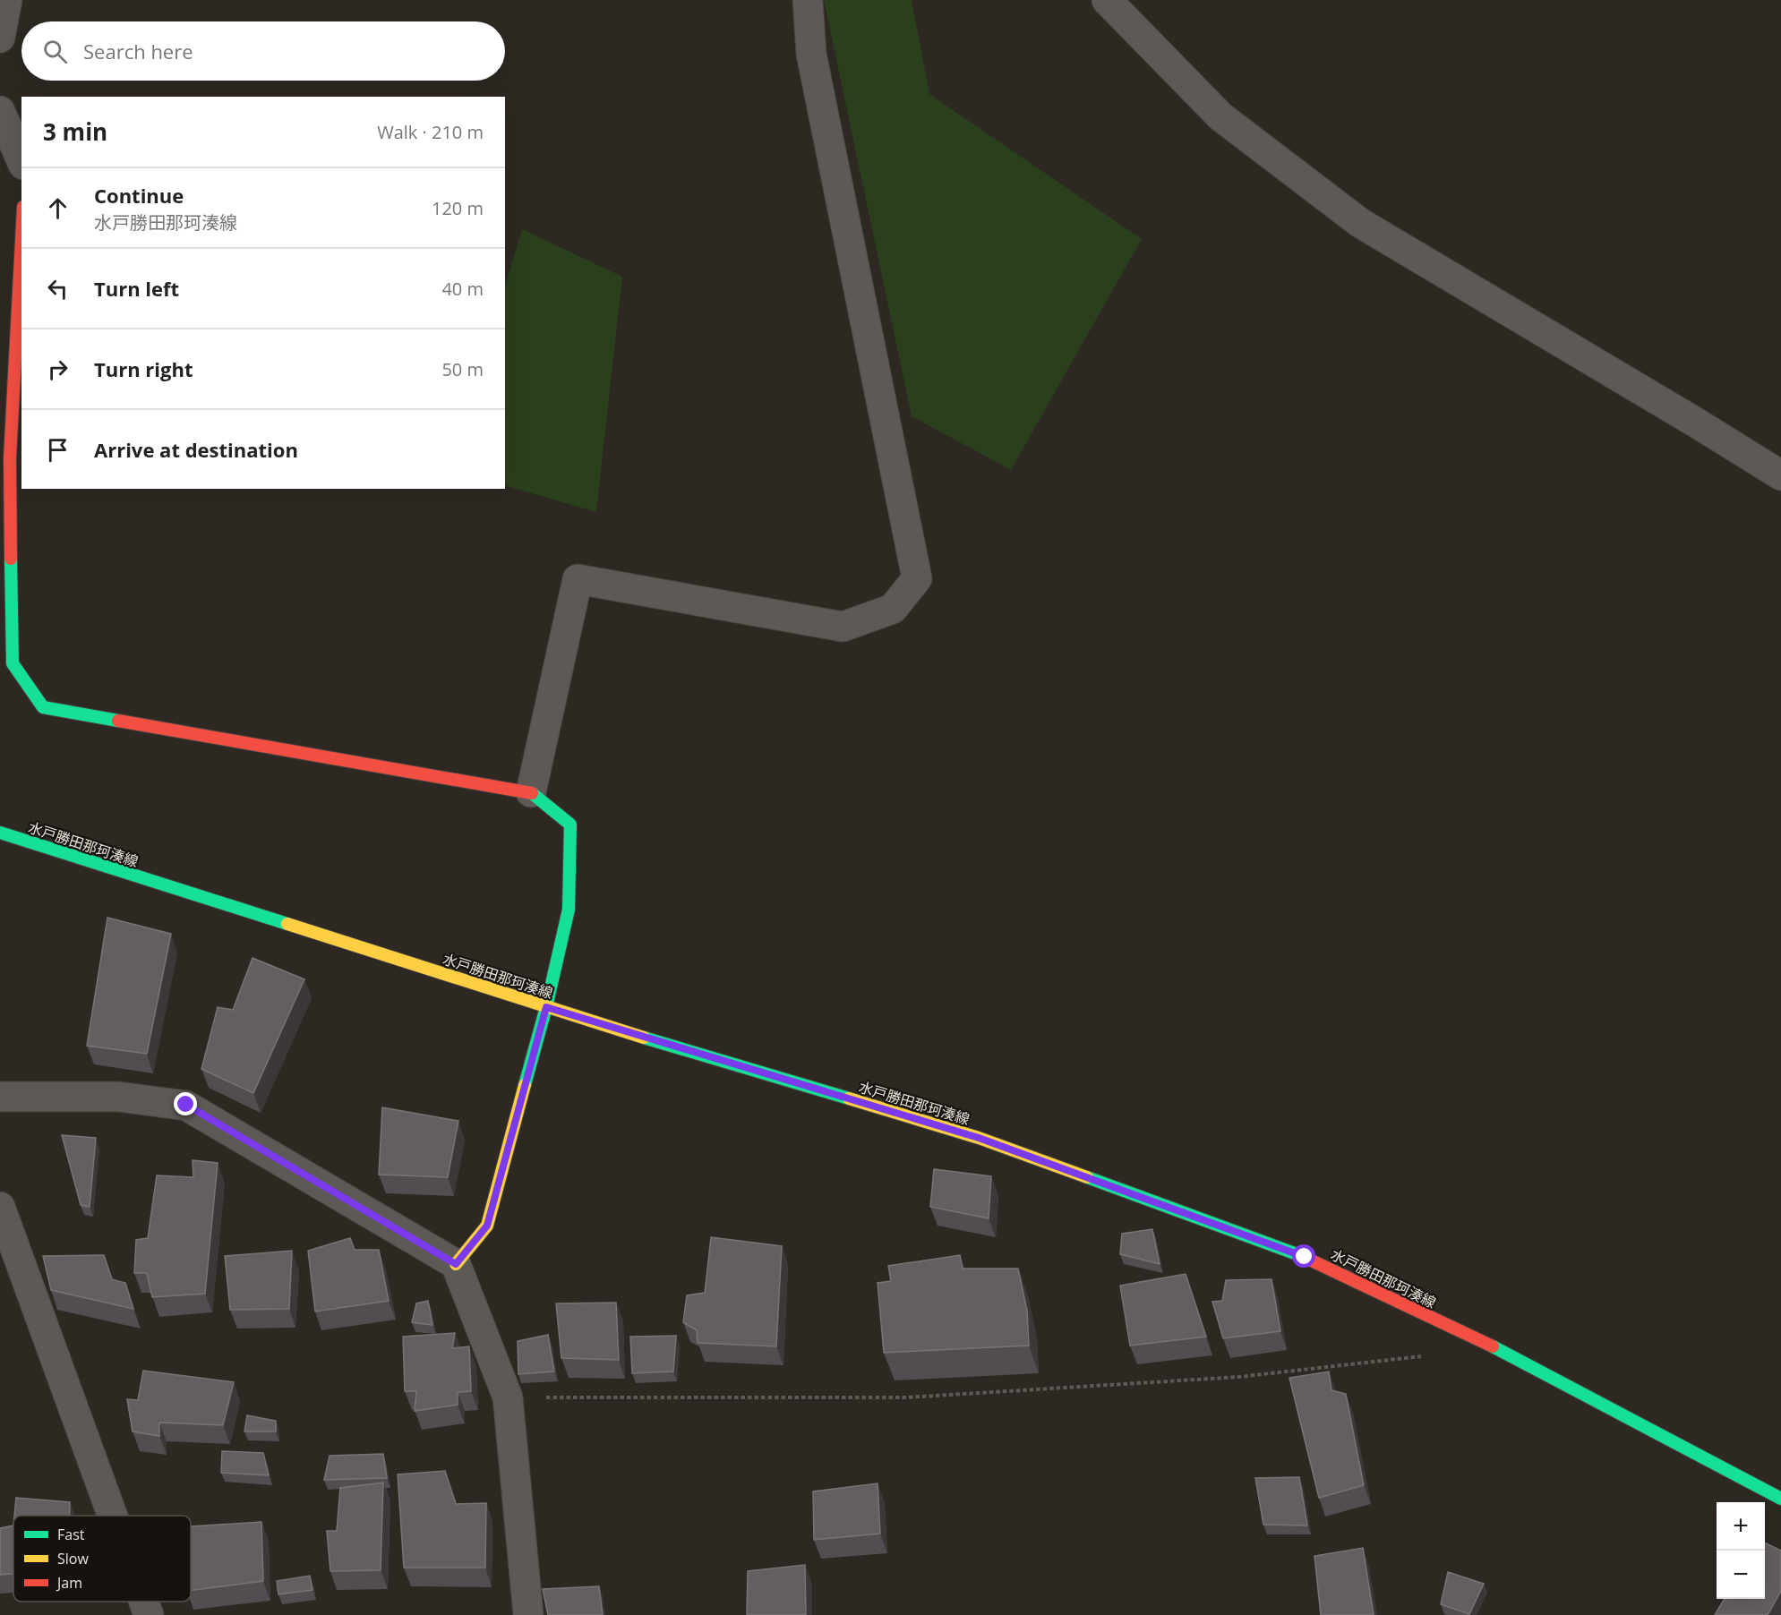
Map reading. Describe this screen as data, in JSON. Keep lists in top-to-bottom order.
{
  "streets": {
    "main road": ["水戸勝田那珂湊線"]
  },
  "legend": ["Fast", "Slow", "Jam"],
  "page": {
    "search": "Search here",
    "heading": ["3 min", "Walk · 210 m"],
    "list": [
      ["Continue", "水戸勝田那珂湊線", "120 m"],
      ["Turn left", "40 m"],
      ["Turn right", "50 m"],
      "Arrive at destination"
    ],
    "map_buttons": ["+", "−"]
  }
}
